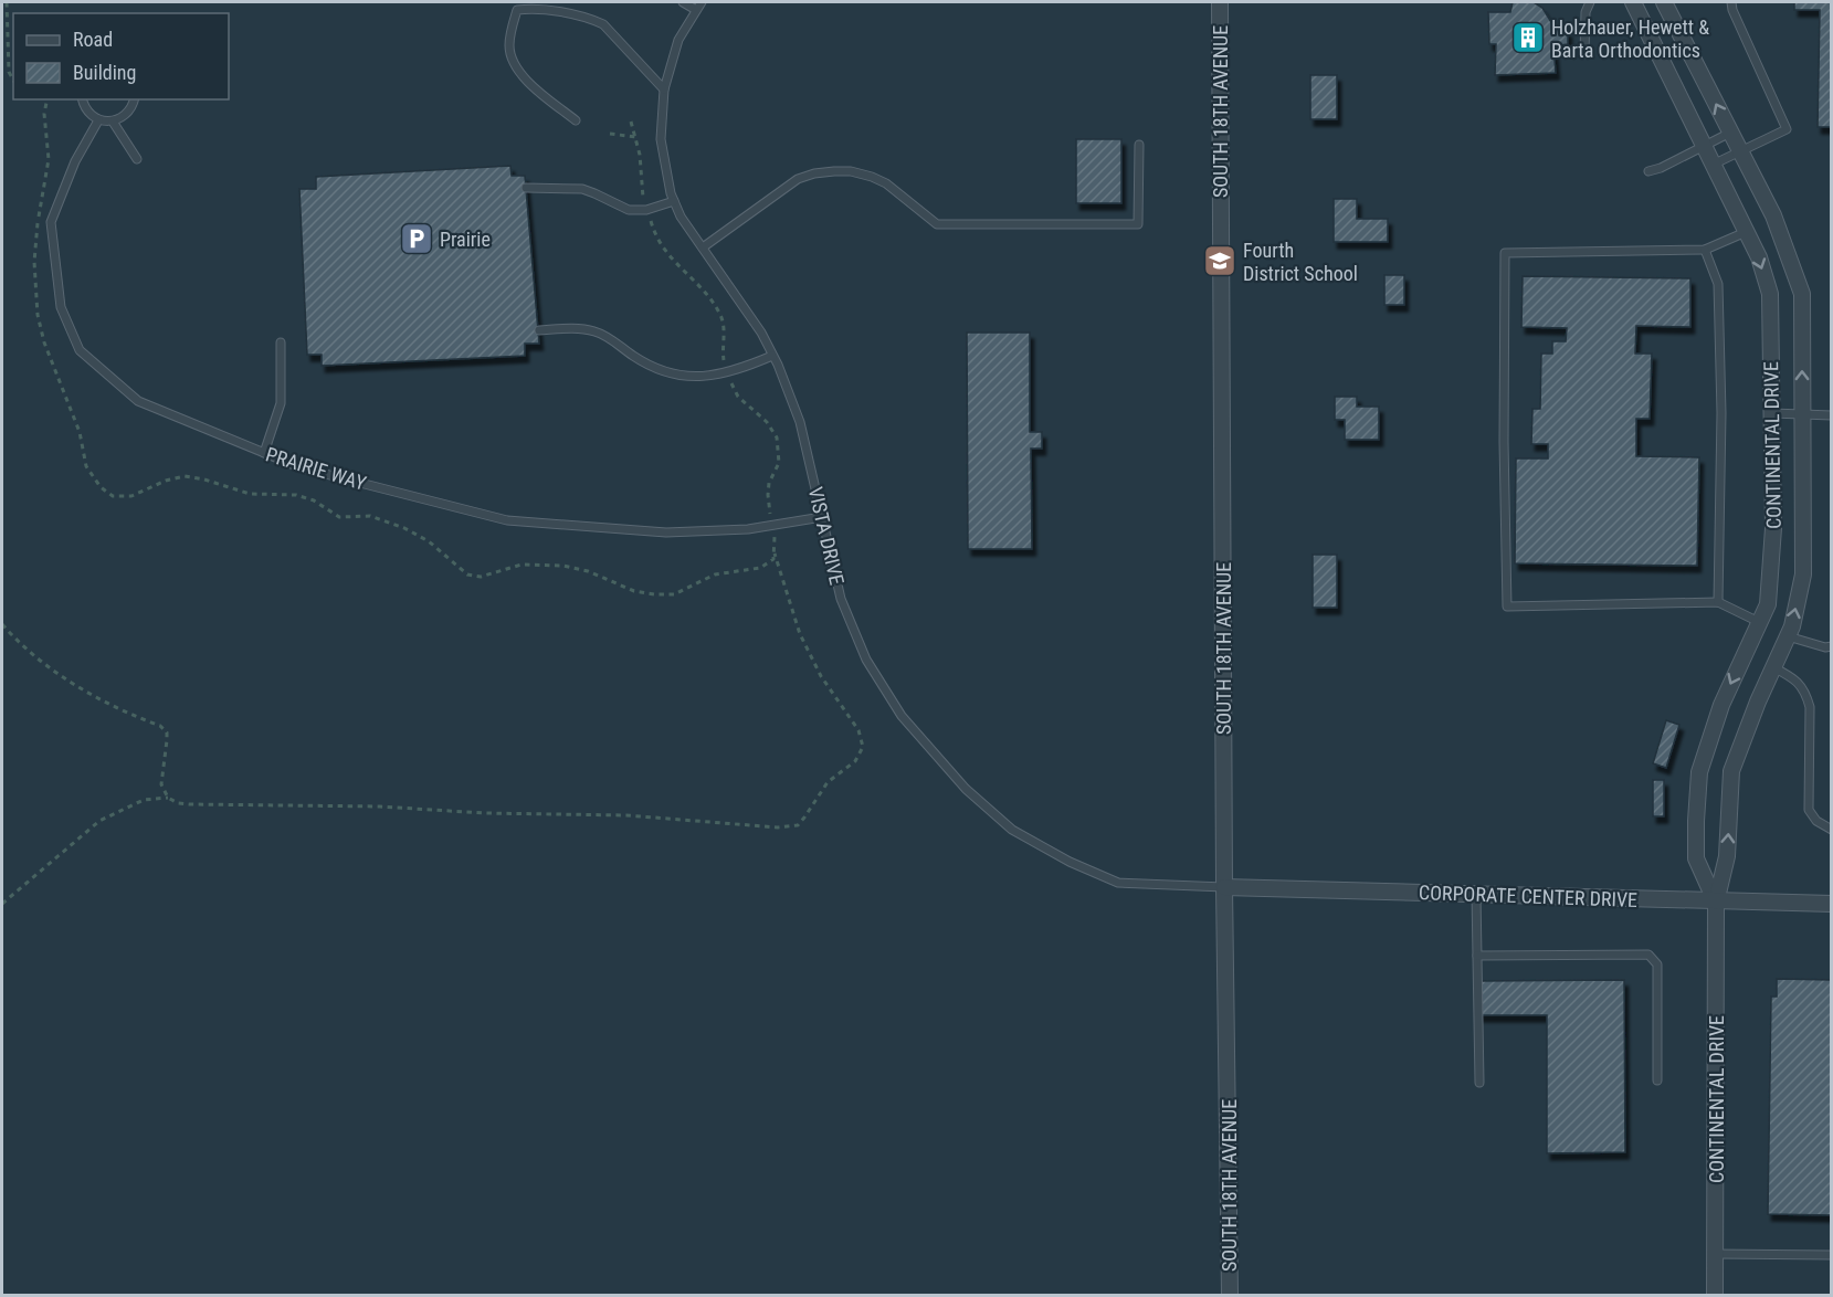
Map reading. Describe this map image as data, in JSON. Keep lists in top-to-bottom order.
{
  "streets": {
    "street": ["SOUTH 18TH AVENUE", "CONTINENTAL DRIVE", "CORPORATE CENTER DRIVE"],
    "lane": ["PRAIRIE WAY", "VISTA DRIVE"]
  },
  "crossings": [
    ["SOUTH 18TH AVENUE", "VISTA DRIVE"],
    ["SOUTH 18TH AVENUE", "CORPORATE CENTER DRIVE"],
    ["CONTINENTAL DRIVE", "CORPORATE CENTER DRIVE"],
    ["PRAIRIE WAY", "VISTA DRIVE"],
    ["VISTA DRIVE", "CORPORATE CENTER DRIVE"]
  ],
  "places": {
    "building": ["Holzhauer, Hewett & Barta Orthodontics"],
    "parking": ["Prairie"],
    "school or university": ["Fourth District School"]
  },
  "legend": ["Road", "Building"]
}
